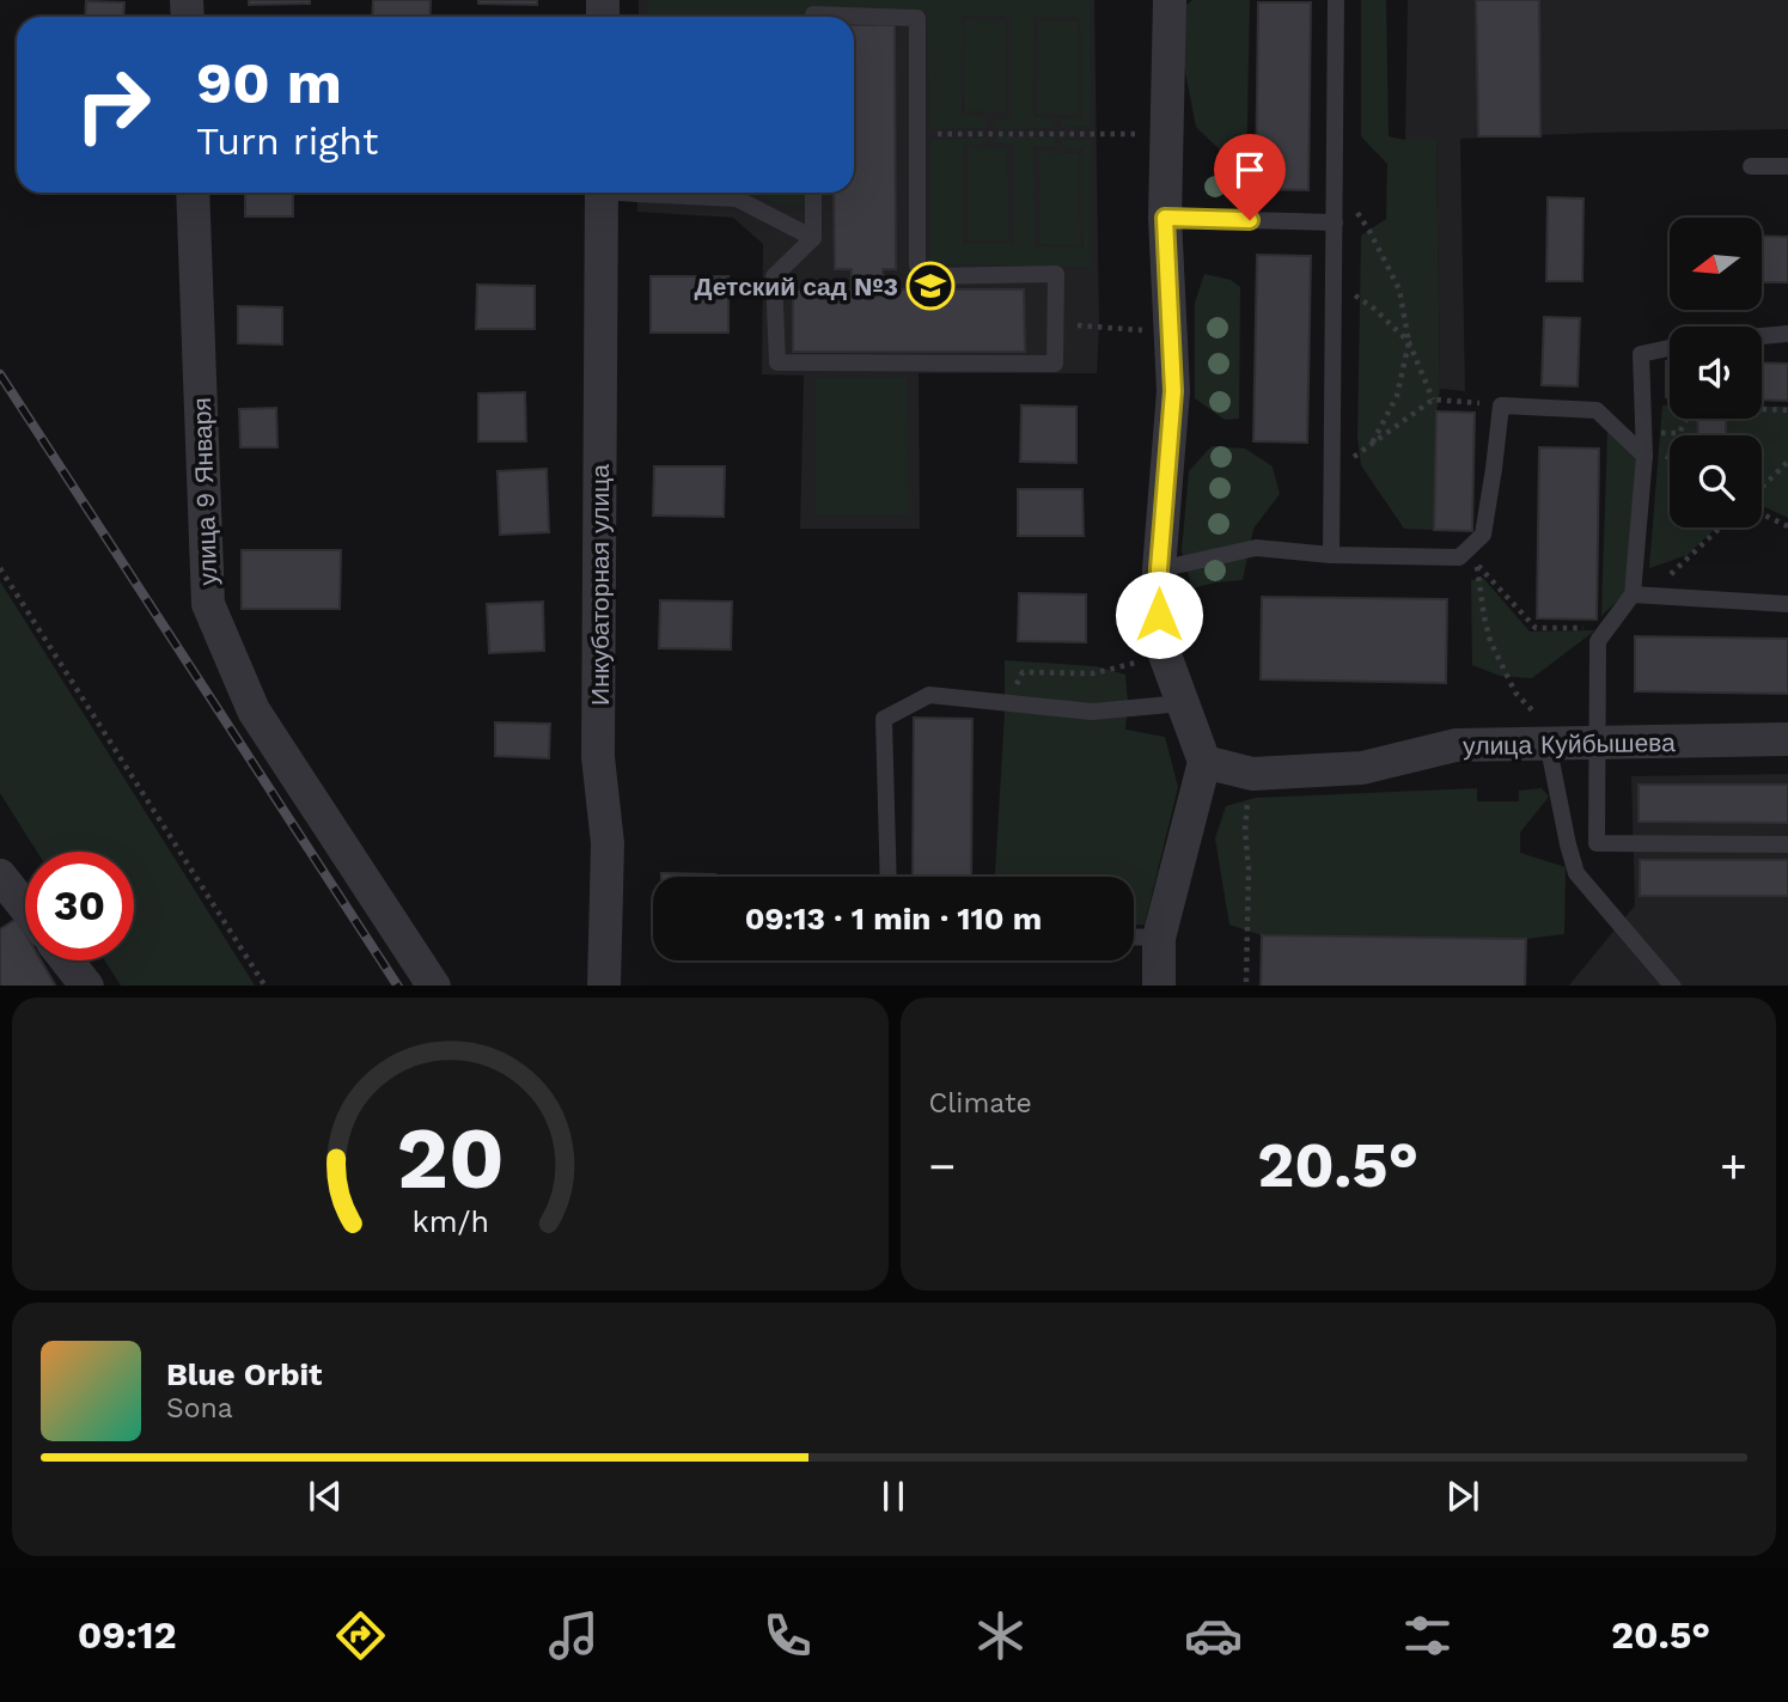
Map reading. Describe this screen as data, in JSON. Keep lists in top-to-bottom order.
{
  "streets": {
    "street": ["улица 9 Января", "Инкубаторная улица", "улица Куйбышева"]
  },
  "places": {
    "school or university": ["Детский сад №3"]
  },
  "north": "left",
  "page": {
    "turn": ["90 m", "Turn right"],
    "limit": "30",
    "trip": "09:13 · 1 min · 110 m",
    "tile": "Climate",
    "heat": ["−", "20.5°", "+"],
    "song": ["Blue Orbit", "Sona"],
    "tabs": ["09:12", "20.5°"],
    "gauge": ["20", "km/h"]
  }
}
